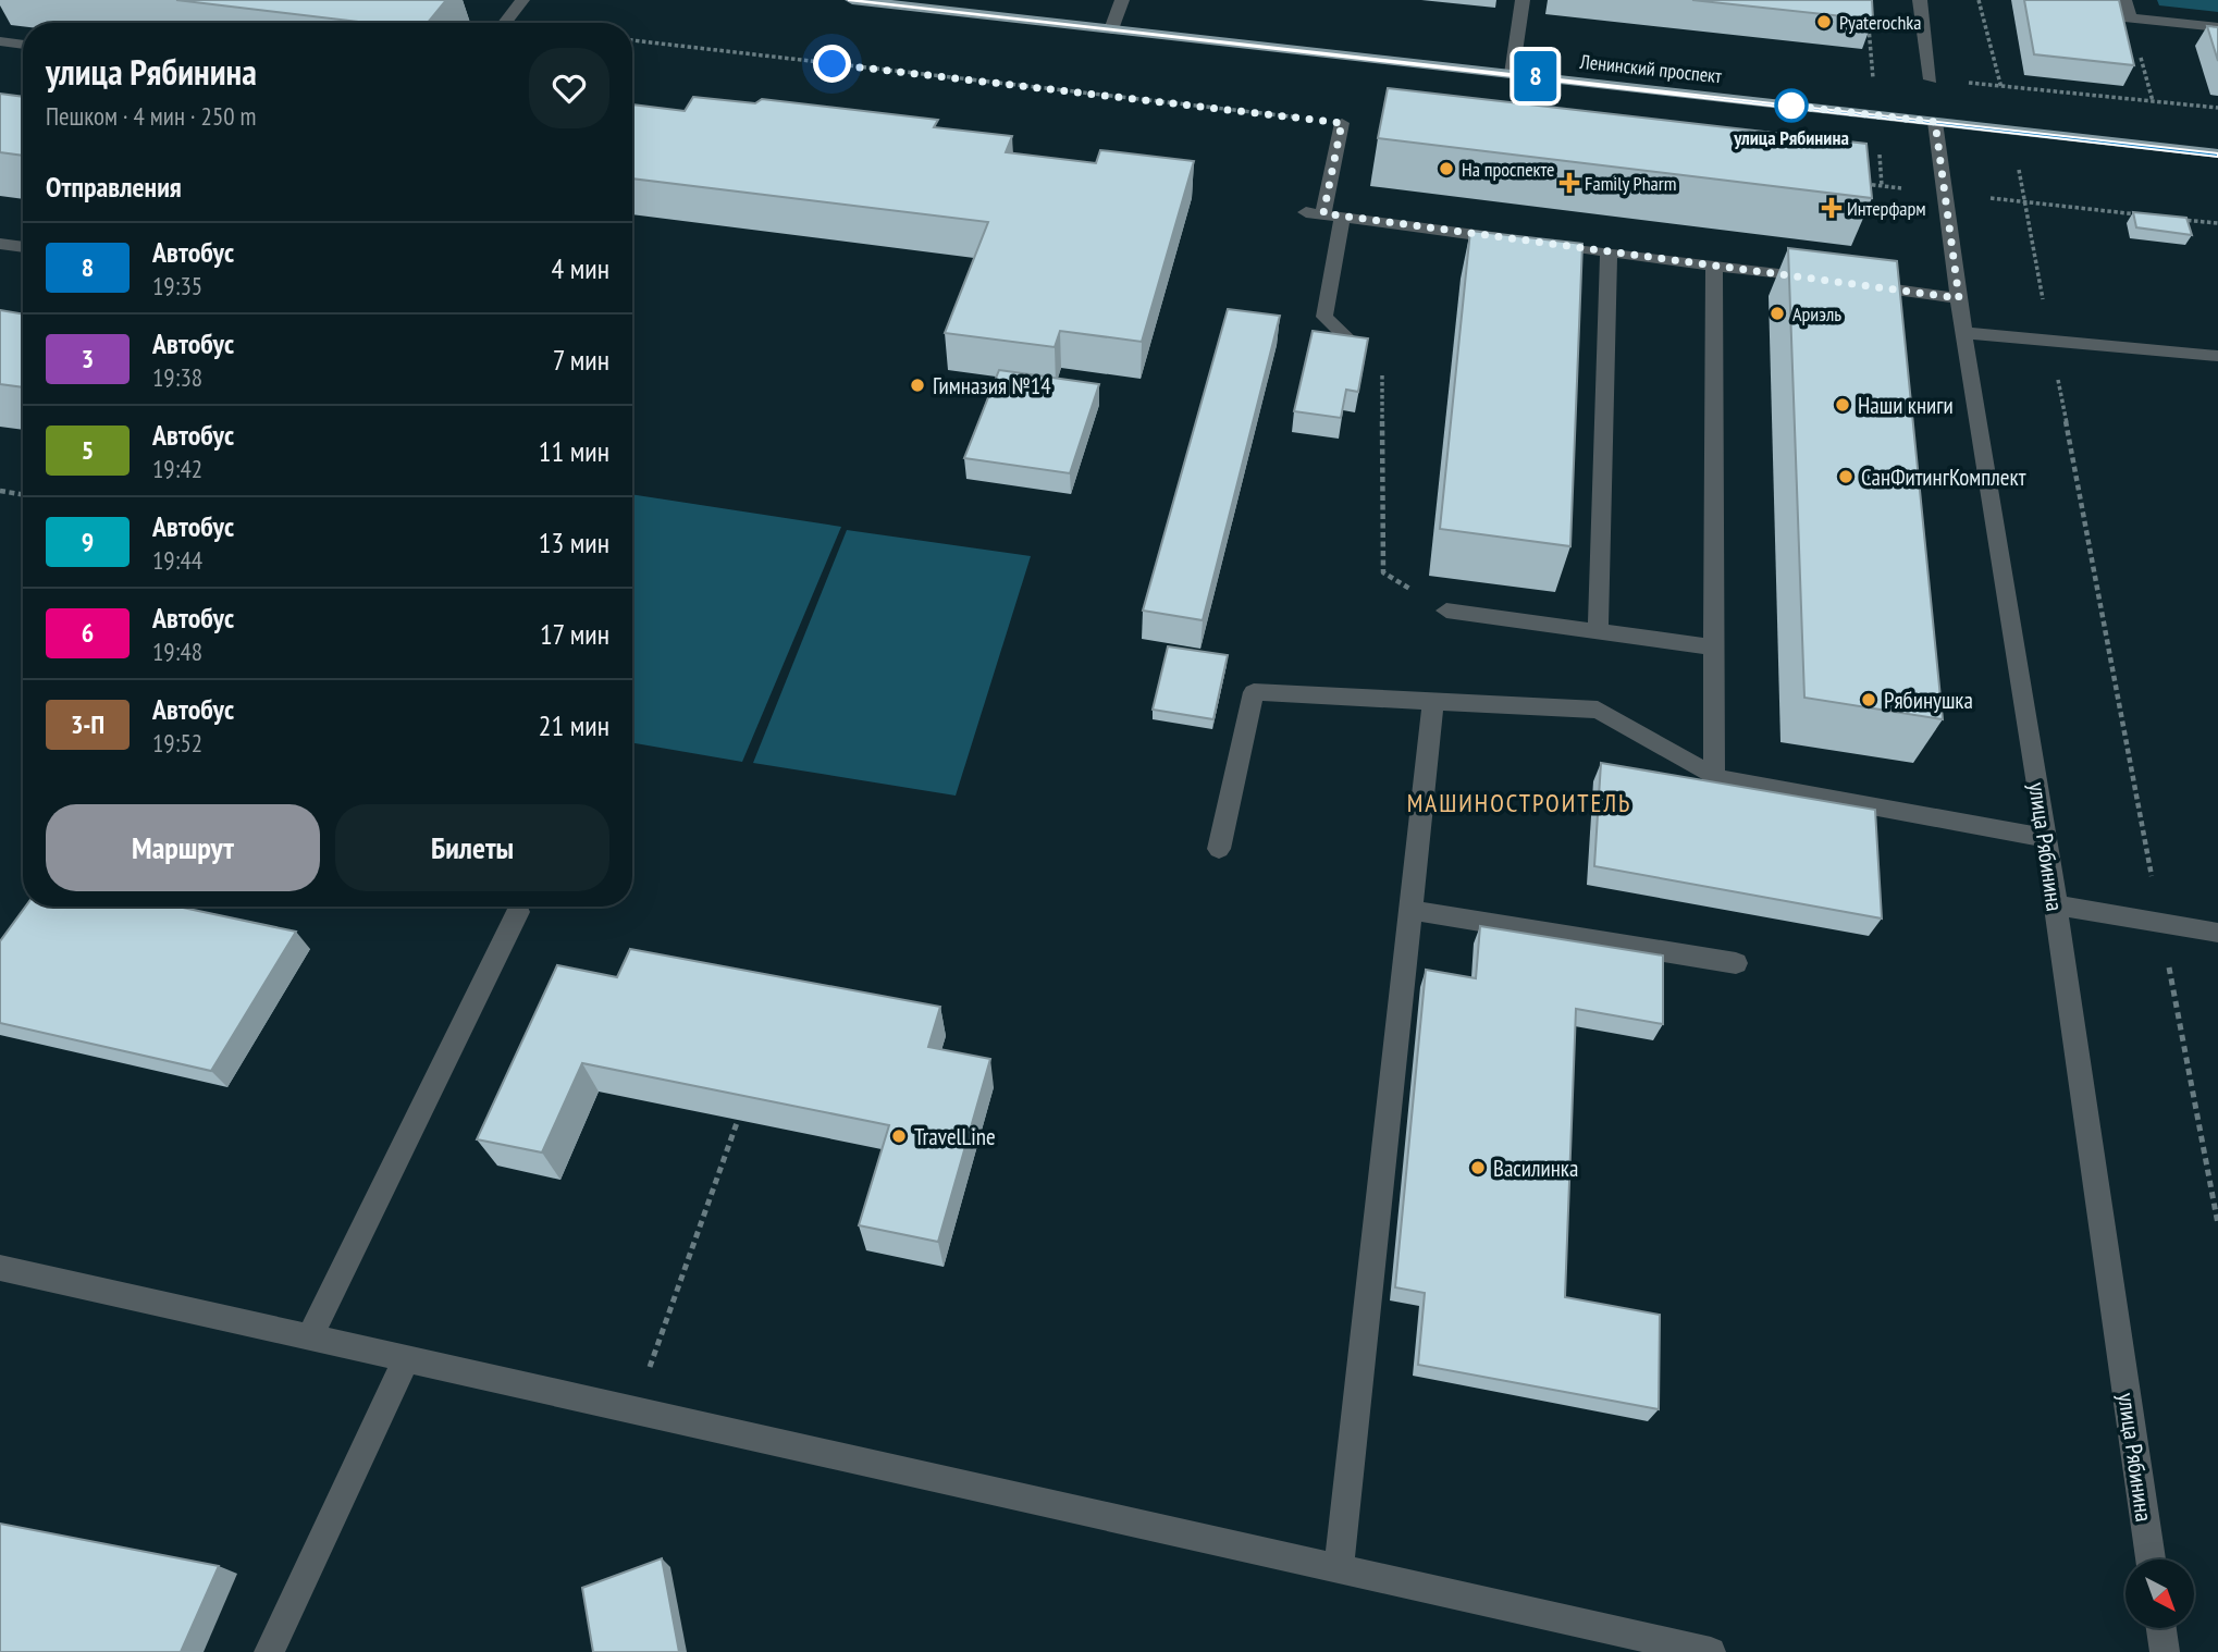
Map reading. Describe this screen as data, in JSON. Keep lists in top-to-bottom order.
{
  "streets": {
    "main road": ["Ленинский проспект"],
    "street": ["улица Рябинина"]
  },
  "crossings": [
    ["Ленинский проспект", "улица Рябинина"]
  ],
  "districts": ["МАШИНОСТРОИТЕЛЬ"],
  "places": {
    "other": [
      "Pyaterochka",
      "улица Рябинина",
      "На проспекте",
      "Ариэль",
      "Гимназия №14",
      "Наши книги",
      "СанФитингКомплект",
      "Рябинушка",
      "TravelLine",
      "Василинка"
    ],
    "health": ["Family Pharm", "Интерфарм"]
  },
  "lines": ["bus line 8"],
  "north": "bottom right",
  "page": {
    "on_map": "8",
    "heading": [
      ["улица Рябинина", "Пешком · 4 мин · 250 m"],
      "Отправления"
    ],
    "list": [
      {
        "mark": "8",
        "name": "Автобус",
        "note": "19:35",
        "value": "4 мин"
      },
      {
        "mark": "3",
        "name": "Автобус",
        "note": "19:38",
        "value": "7 мин"
      },
      {
        "mark": "5",
        "name": "Автобус",
        "note": "19:42",
        "value": "11 мин"
      },
      {
        "mark": "9",
        "name": "Автобус",
        "note": "19:44",
        "value": "13 мин"
      },
      {
        "mark": "6",
        "name": "Автобус",
        "note": "19:48",
        "value": "17 мин"
      },
      {
        "mark": "3-П",
        "name": "Автобус",
        "note": "19:52",
        "value": "21 мин"
      }
    ],
    "buttons": ["Маршрут", "Билеты"]
  }
}
